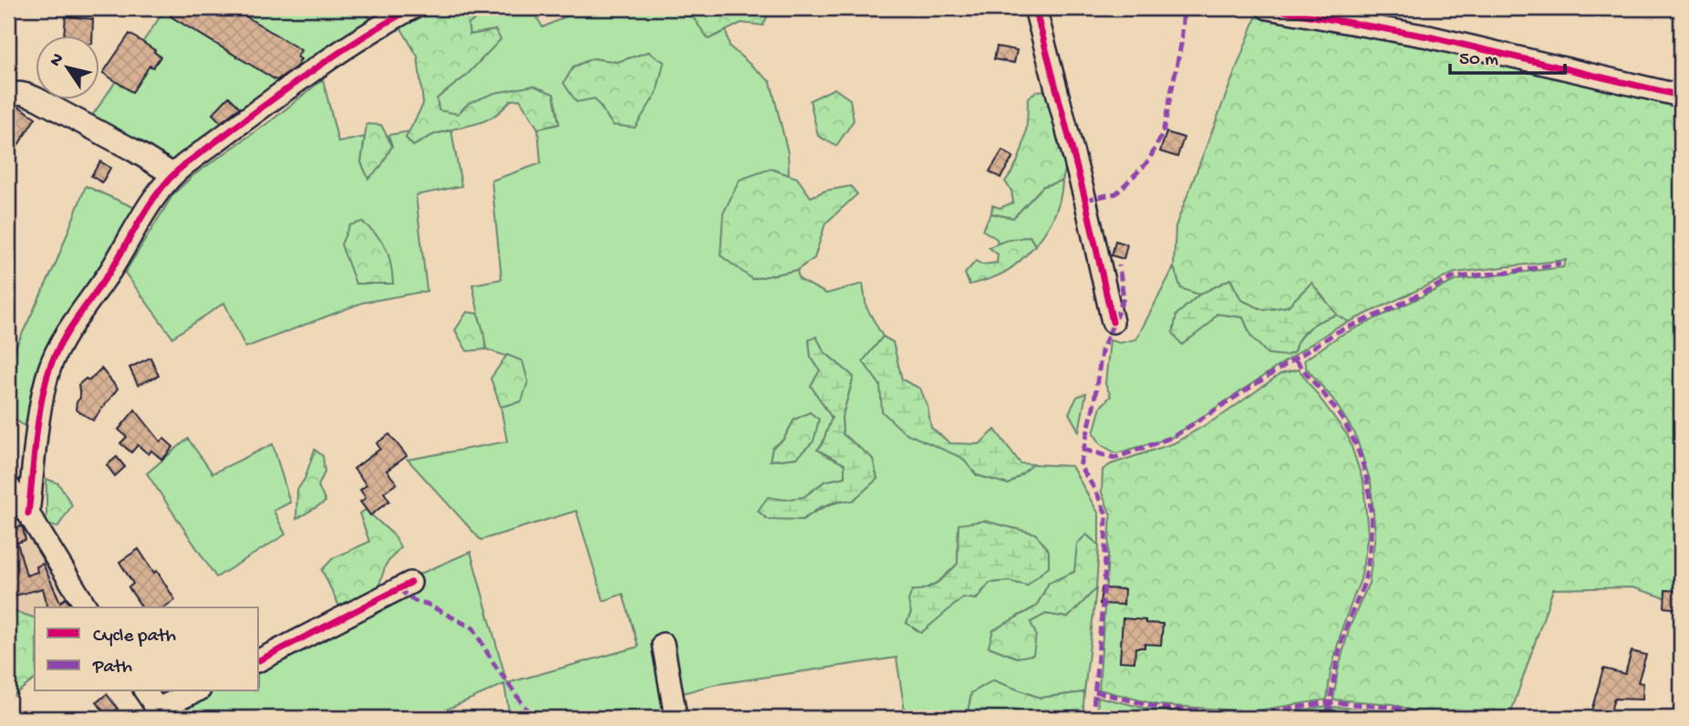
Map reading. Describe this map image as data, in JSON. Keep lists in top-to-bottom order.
{
  "legend": ["Cycle path", "Path"],
  "scale_bar": "50 m",
  "north": "top left"
}
